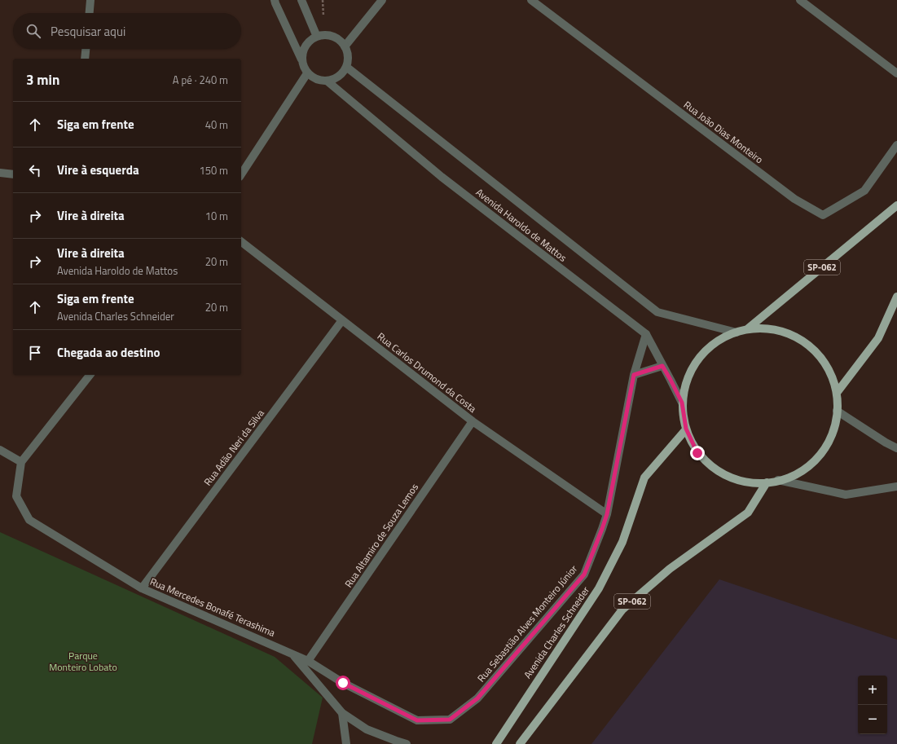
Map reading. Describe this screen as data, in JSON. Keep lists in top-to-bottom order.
{
  "streets": {
    "main road": ["SP-062", "Avenida Charles Schneider"],
    "street": [
      "Rua João Dias Monteiro",
      "Avenida Haroldo de Mattos",
      "Rua Carlos Drumond da Costa",
      "Rua Adão Neri da Silva",
      "Rua Altamiro de Souza Lemos",
      "Rua Mercedes Bonafé Terashima",
      "Rua Sebastião Alves Monteiro Júnior"
    ]
  },
  "crossings": [
    ["Avenida Haroldo de Mattos", "SP-062"],
    ["Avenida Haroldo de Mattos", "Rua Sebastião Alves Monteiro Júnior"],
    ["SP-062", "Avenida Charles Schneider"],
    ["Rua Carlos Drumond da Costa", "Rua Adão Neri da Silva"],
    ["Rua Carlos Drumond da Costa", "Rua Altamiro de Souza Lemos"],
    ["Rua Carlos Drumond da Costa", "Rua Sebastião Alves Monteiro Júnior"],
    ["Rua Adão Neri da Silva", "Rua Mercedes Bonafé Terashima"],
    ["Rua Altamiro de Souza Lemos", "Rua Mercedes Bonafé Terashima"],
    ["Rua Mercedes Bonafé Terashima", "Rua Sebastião Alves Monteiro Júnior"]
  ],
  "parks": ["Parque Monteiro Lobato"],
  "page": {
    "search": "Pesquisar aqui",
    "heading": ["3 min", "A pé · 240 m"],
    "list": [
      ["Siga em frente", "40 m"],
      ["Vire à esquerda", "150 m"],
      ["Vire à direita", "10 m"],
      ["Vire à direita", "Avenida Haroldo de Mattos", "20 m"],
      ["Siga em frente", "Avenida Charles Schneider", "20 m"],
      "Chegada ao destino"
    ],
    "map_buttons": ["+", "−"]
  }
}
